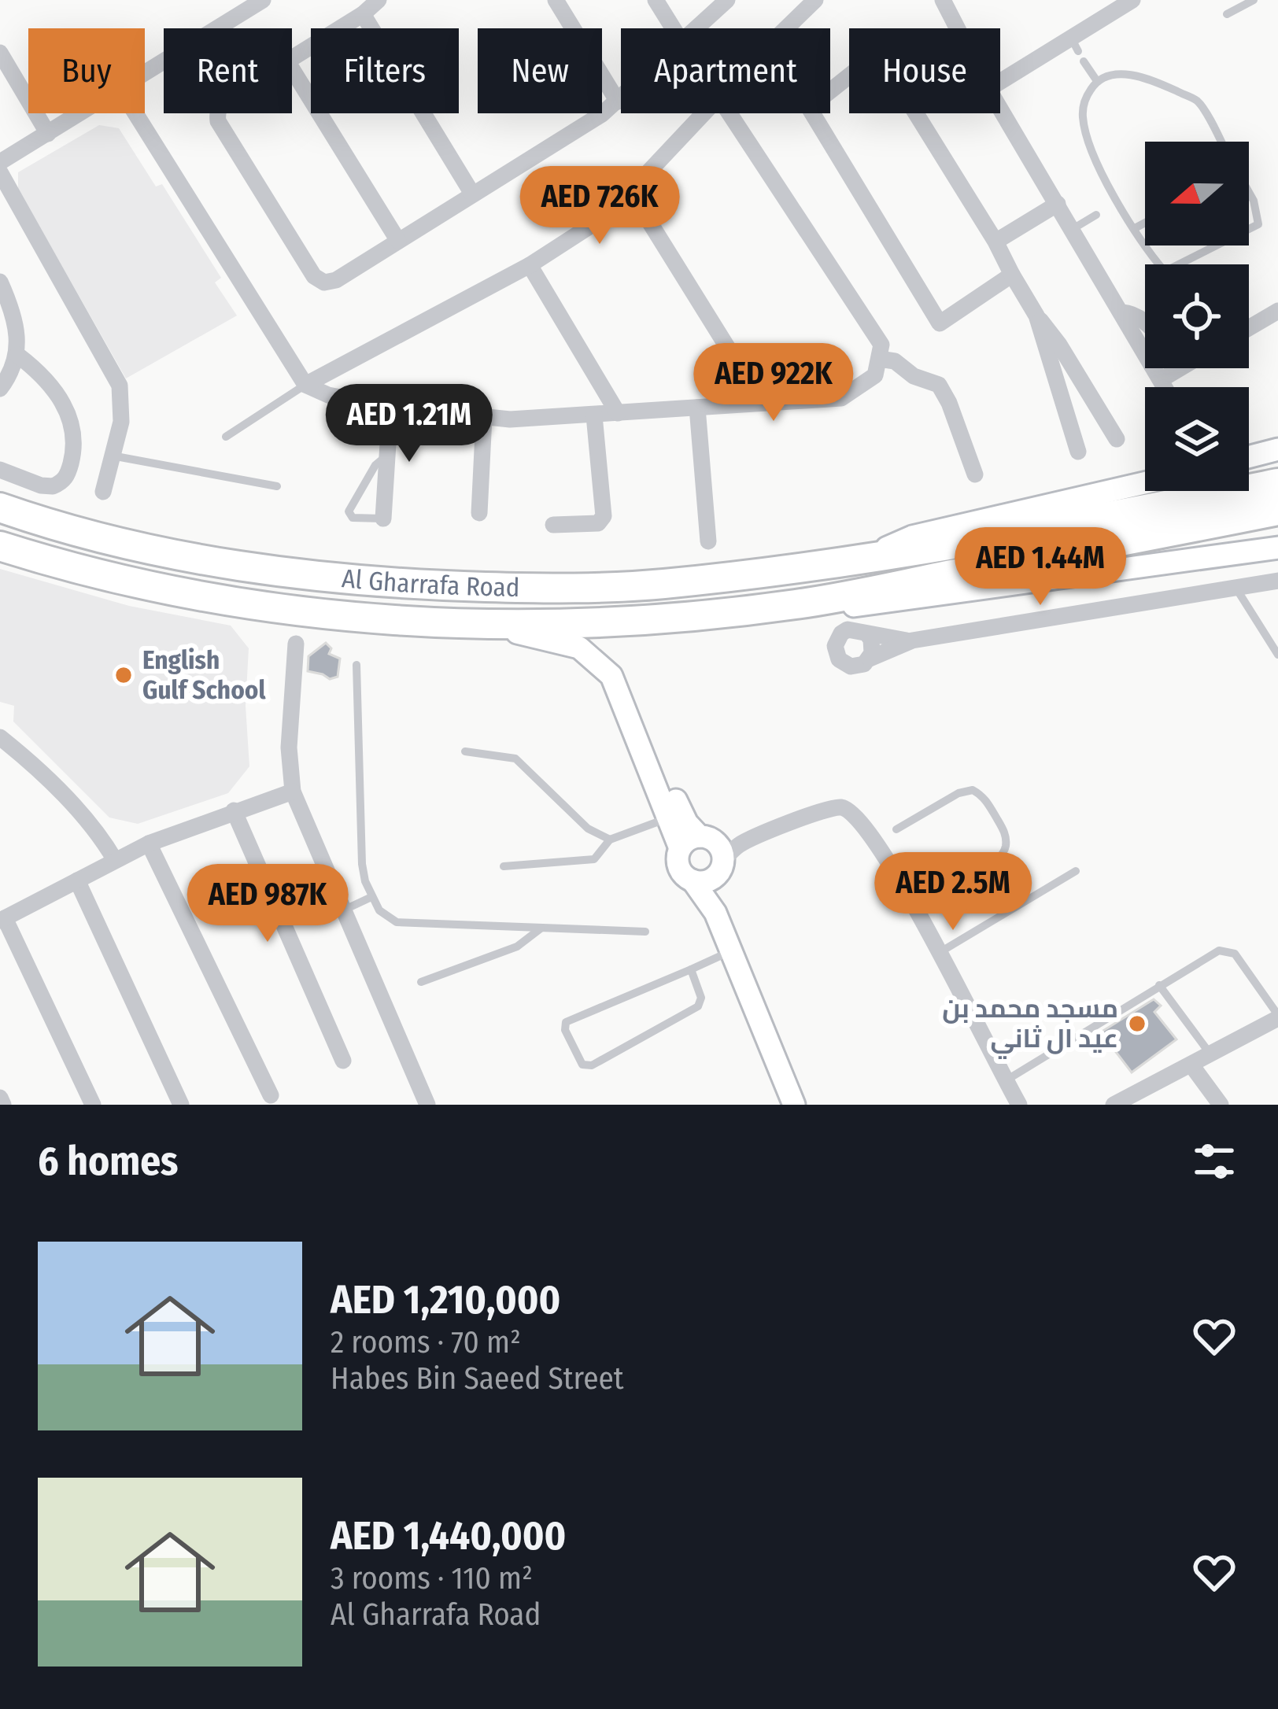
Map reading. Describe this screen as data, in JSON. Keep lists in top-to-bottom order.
{
  "streets": {
    "highway": ["Al Gharrafa Road"]
  },
  "places": ["English Gulf School", "مسجد محمد بن عيد ال ثاني"],
  "north": "left",
  "page": {
    "chip": [
      "Buy",
      "Rent",
      "Filters",
      "New",
      "Apartment",
      "House"
    ],
    "price": [
      "AED 726K",
      "AED 922K",
      "AED 1.21M",
      "AED 1.44M",
      "AED 2.5M",
      "AED 987K"
    ],
    "heading": "6 homes",
    "list": [
      {
        "name": "AED 1,210,000",
        "note": "2 rooms · 70 m² · Habes Bin Saeed Street"
      },
      {
        "name": "AED 1,440,000",
        "note": "3 rooms · 110 m² · Al Gharrafa Road"
      }
    ]
  }
}
